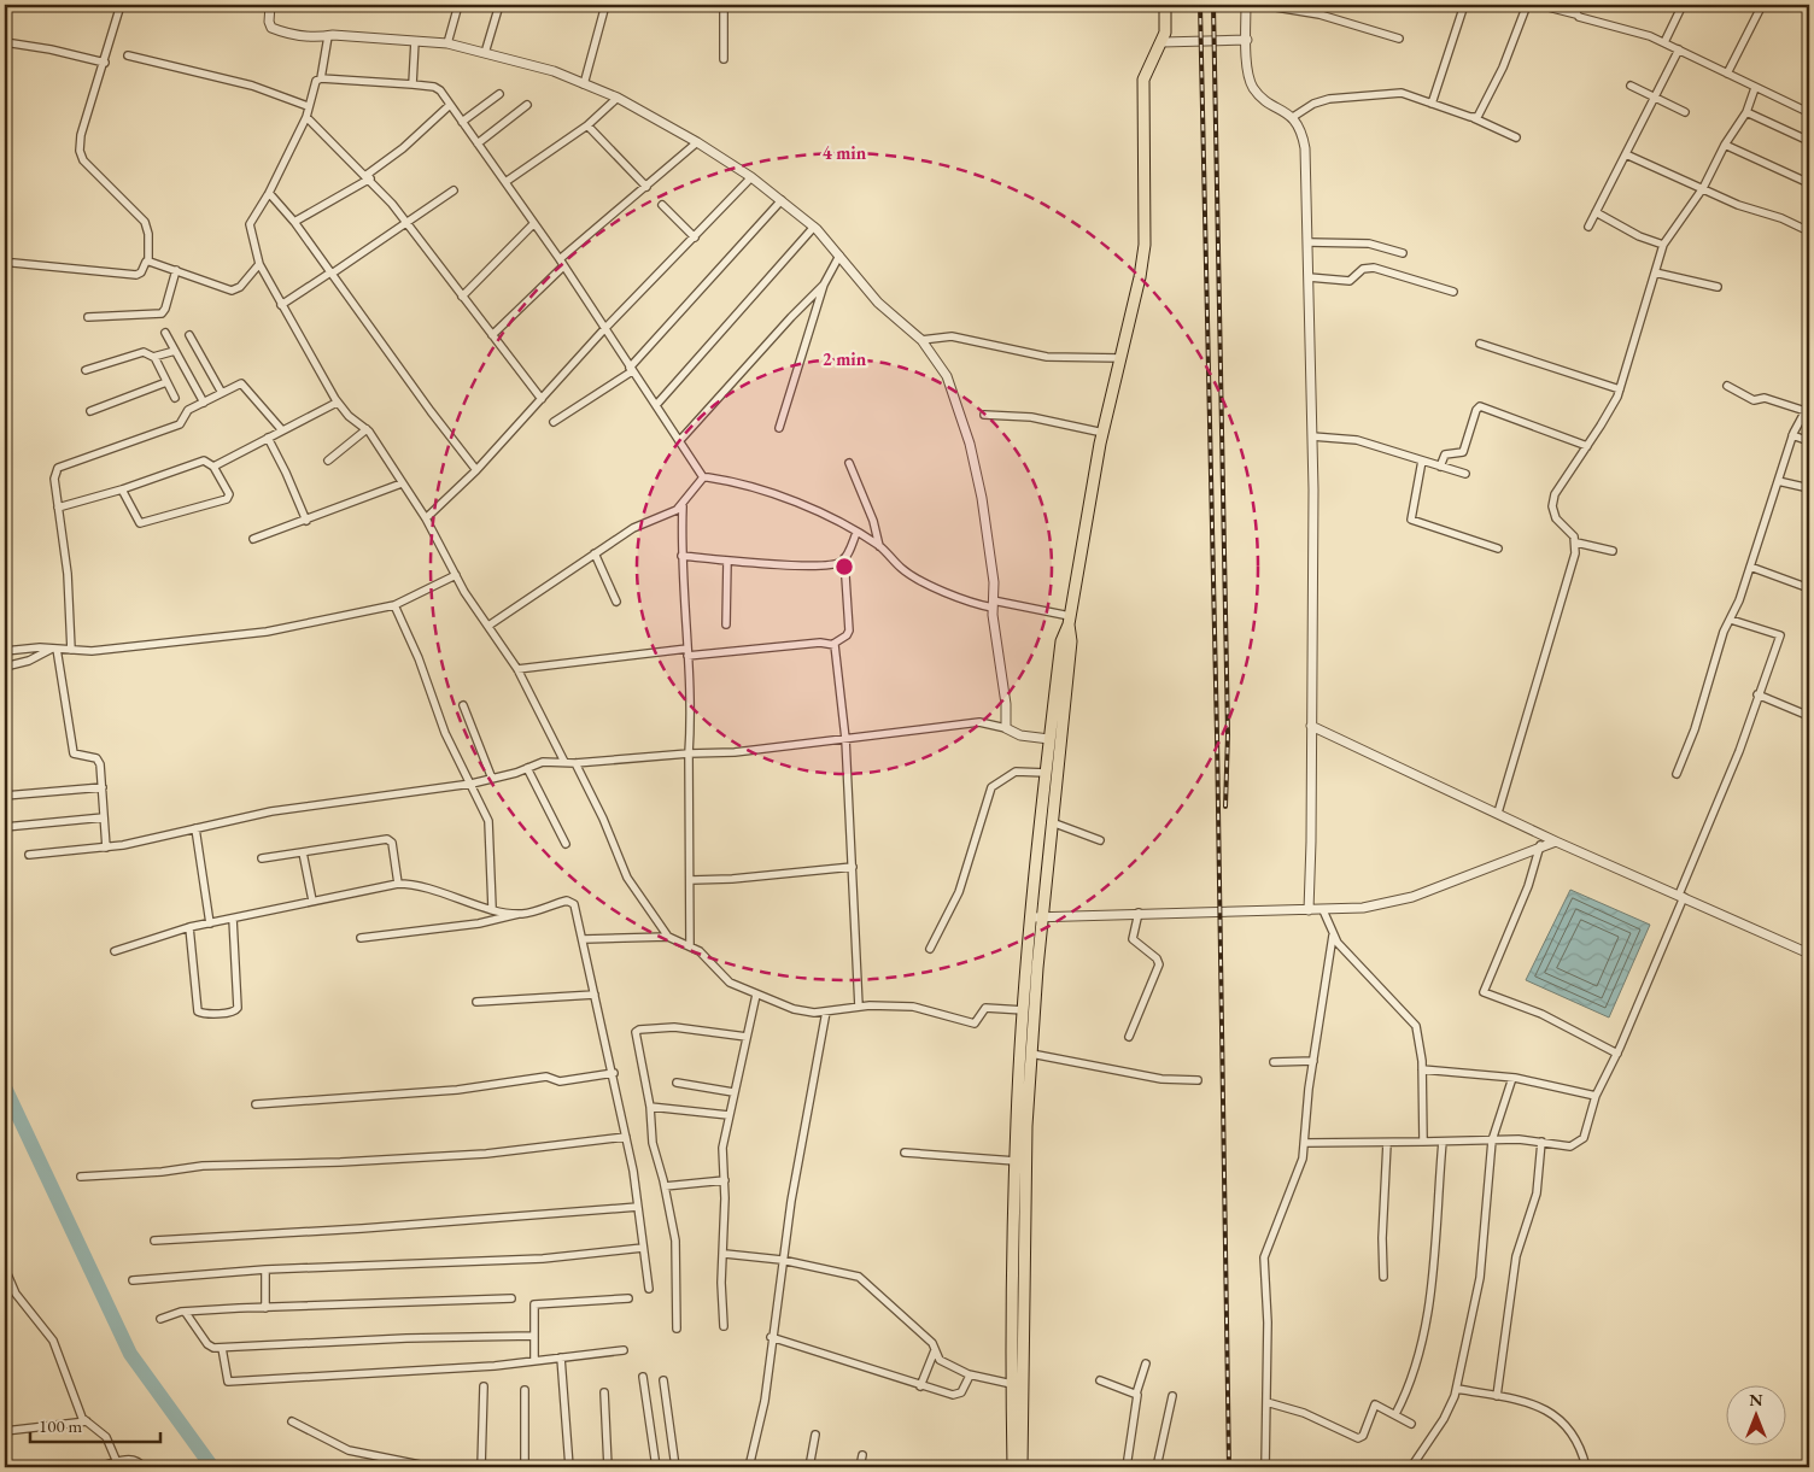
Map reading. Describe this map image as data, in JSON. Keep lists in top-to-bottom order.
{
  "scale_bar": "100 m",
  "north": "top",
  "rings": ["4 min", "2 min"]
}
